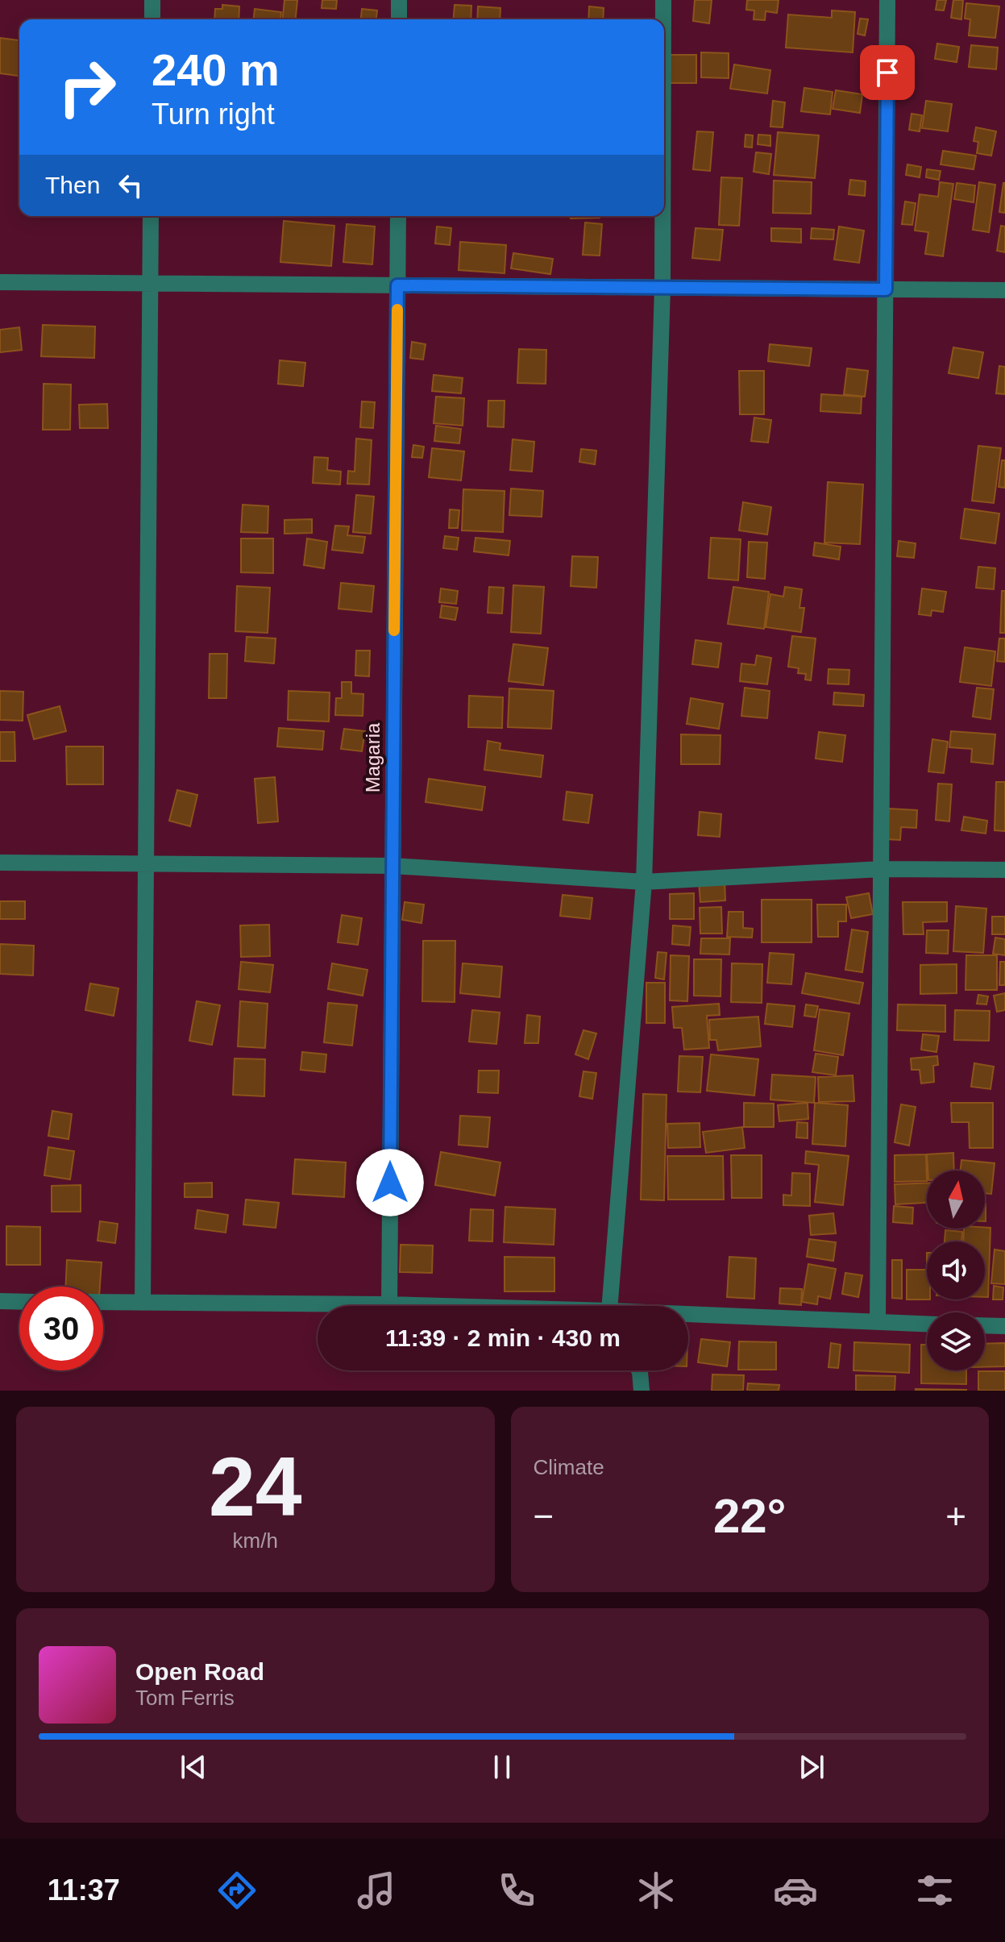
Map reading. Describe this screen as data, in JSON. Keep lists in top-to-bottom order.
{
  "streets": {
    "street": ["Magaria"]
  },
  "north": "top",
  "page": {
    "turn": ["240 m", "Turn right"],
    "then": "Then",
    "limit": "30",
    "trip": "11:39 · 2 min · 430 m",
    "tile": [
      ["24", "km/h"],
      "Climate"
    ],
    "heat": ["−", "22°", "+"],
    "song": ["Open Road", "Tom Ferris"],
    "tabs": "11:37"
  }
}
